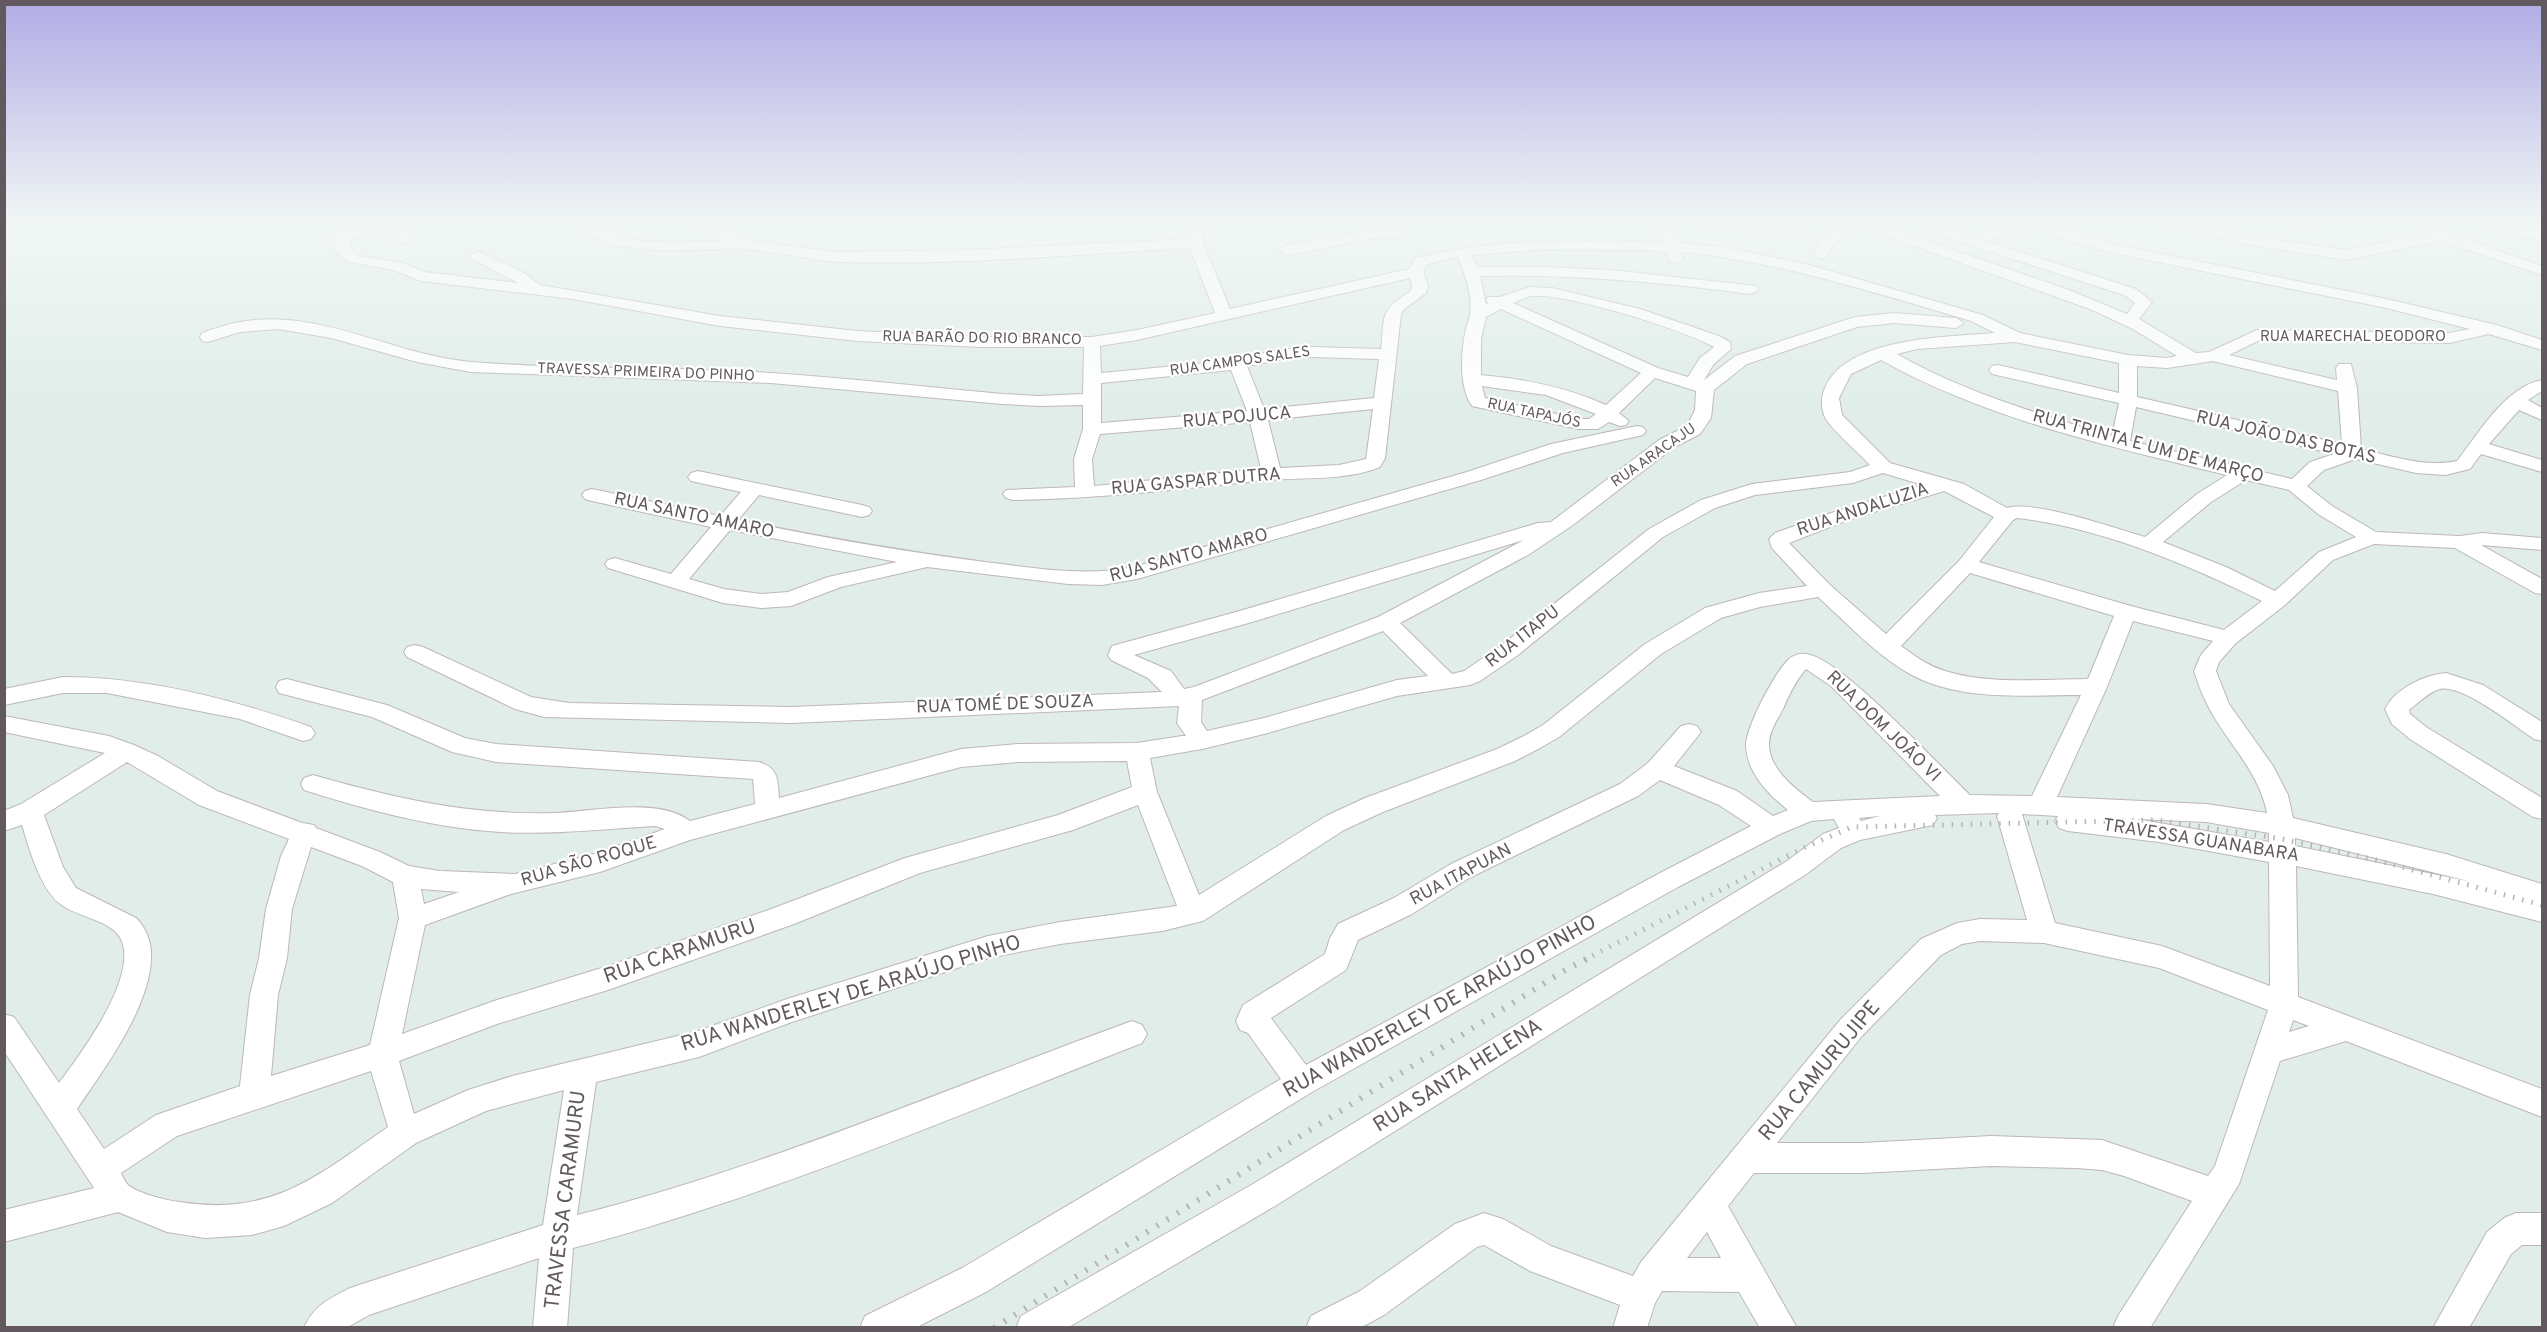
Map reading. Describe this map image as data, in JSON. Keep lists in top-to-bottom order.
{
  "streets": {
    "street": [
      "RUA MARECHAL DEODORO",
      "RUA BARÃO DO RIO BRANCO",
      "RUA CAMPOS SALES",
      "TRAVESSA PRIMEIRA DO PINHO",
      "RUA TAPAJÓS",
      "RUA POJUCA",
      "RUA JOÃO DAS BOTAS",
      "RUA TRINTA E UM DE MARÇO",
      "RUA ARACAJU",
      "RUA GASPAR DUTRA",
      "RUA ANDALUZIA",
      "RUA SANTO AMARO",
      "RUA ITAPU",
      "RUA TOMÉ DE SOUZA",
      "RUA DOM JOÃO VI",
      "TRAVESSA GUANABARA",
      "RUA SÃO ROQUE",
      "RUA ITAPUAN",
      "RUA CARAMURU",
      "RUA WANDERLEY DE ARAÚJO PINHO",
      "RUA CAMURUJIPE",
      "RUA SANTA HELENA",
      "TRAVESSA CARAMURU"
    ]
  },
  "crossings": [
    ["RUA MARECHAL DEODORO", "RUA BARÃO DO RIO BRANCO"],
    ["RUA MARECHAL DEODORO", "RUA TRINTA E UM DE MARÇO"],
    ["RUA MARECHAL DEODORO", "RUA ITAPU"],
    ["RUA POJUCA", "RUA GASPAR DUTRA"],
    ["RUA ARACAJU", "RUA TOMÉ DE SOUZA"],
    ["RUA ANDALUZIA", "RUA WANDERLEY DE ARAÚJO PINHO"],
    ["RUA ITAPU", "RUA SÃO ROQUE"],
    ["RUA DOM JOÃO VI", "RUA WANDERLEY DE ARAÚJO PINHO"],
    ["TRAVESSA GUANABARA", "RUA WANDERLEY DE ARAÚJO PINHO"],
    ["TRAVESSA GUANABARA", "RUA SANTA HELENA"],
    ["RUA ITAPUAN", "RUA WANDERLEY DE ARAÚJO PINHO"],
    ["RUA WANDERLEY DE ARAÚJO PINHO", "RUA SANTA HELENA"],
    ["RUA WANDERLEY DE ARAÚJO PINHO", "TRAVESSA CARAMURU"]
  ]
}
